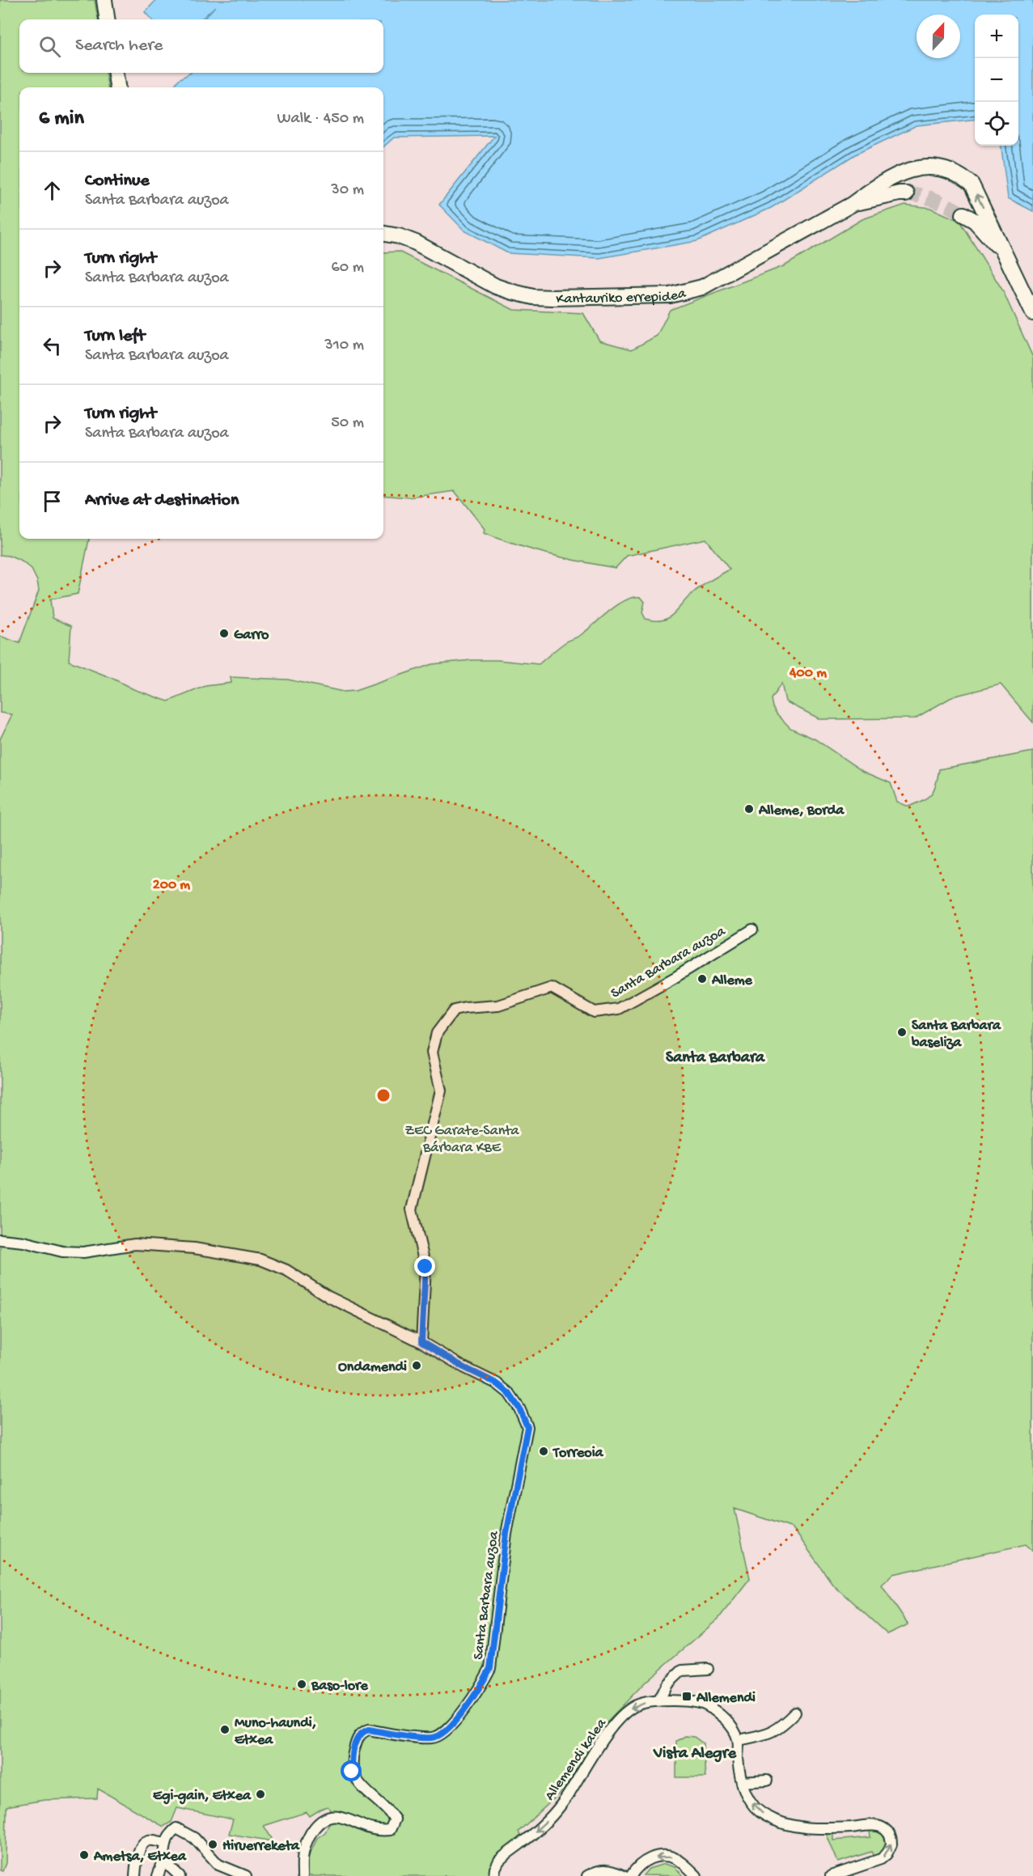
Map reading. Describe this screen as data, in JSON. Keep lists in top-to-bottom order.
{
  "streets": {
    "highway": ["Kantauriko errepidea"],
    "street": ["Santa Barbara auzoa", "Allemendi kalea"]
  },
  "one_way": ["Allemendi kalea"],
  "districts": ["Santa Barbara", "Vista Alegre"],
  "parks": ["ZEC Garate-Santa Bárbara KBE"],
  "places": {
    "other": [
      "Garro",
      "Alleme, Borda",
      "Alleme",
      "Santa Barbara baseliza",
      "Ondamendi",
      "Torreoia",
      "Baso-lore",
      "Muno-haundi, Etxea",
      "Egi-gain, Etxea",
      "Hiruerreketa",
      "Ametsa, Etxea"
    ],
    "transit": ["Allemendi"]
  },
  "north": "top",
  "page": {
    "map_buttons": ["+", "−"],
    "search": "Search here",
    "heading": ["6 min", "Walk · 450 m"],
    "list": [
      ["Continue", "Santa Barbara auzoa", "30 m"],
      ["Turn right", "Santa Barbara auzoa", "60 m"],
      ["Turn left", "Santa Barbara auzoa", "310 m"],
      ["Turn right", "Santa Barbara auzoa", "50 m"],
      "Arrive at destination"
    ]
  },
  "rings": ["400 m", "200 m"]
}
